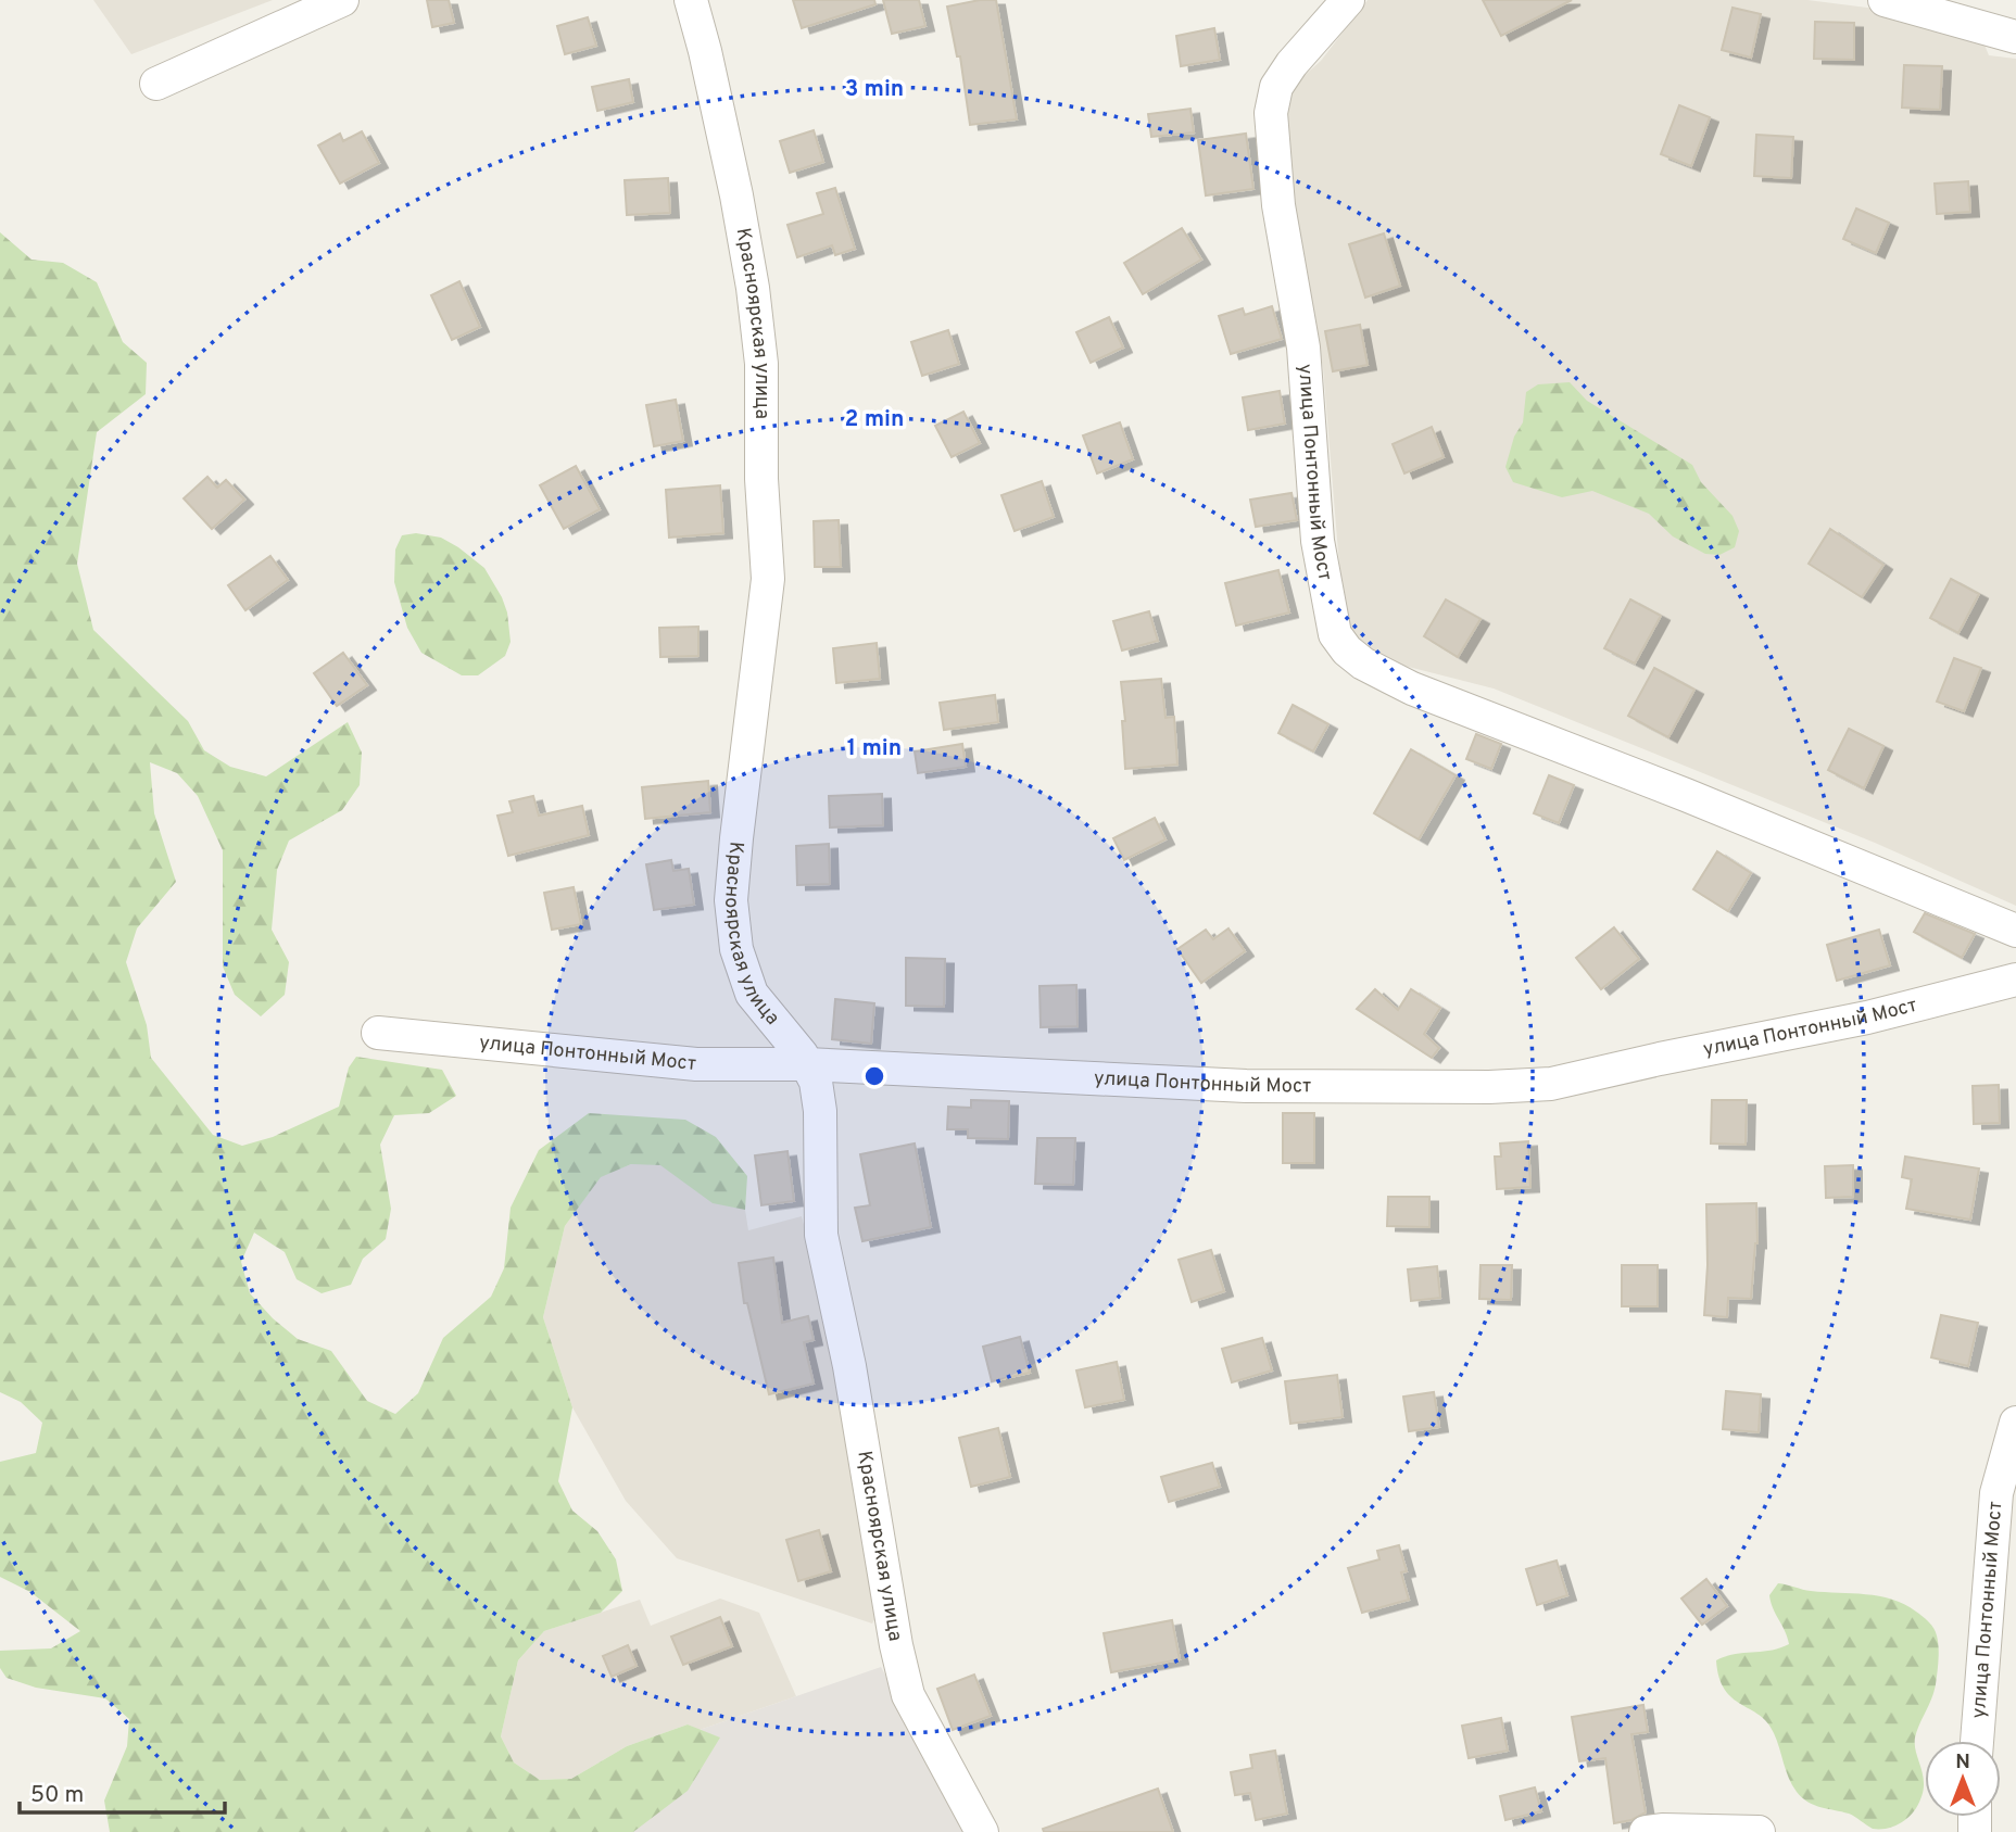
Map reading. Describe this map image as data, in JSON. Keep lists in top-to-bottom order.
{
  "streets": {
    "street": ["Красноярская улица", "улица Понтонный Мост"]
  },
  "crossings": [
    ["Красноярская улица", "улица Понтонный Мост"]
  ],
  "scale_bar": "50 m",
  "north": "top",
  "rings": ["3 min", "2 min", "1 min"]
}
